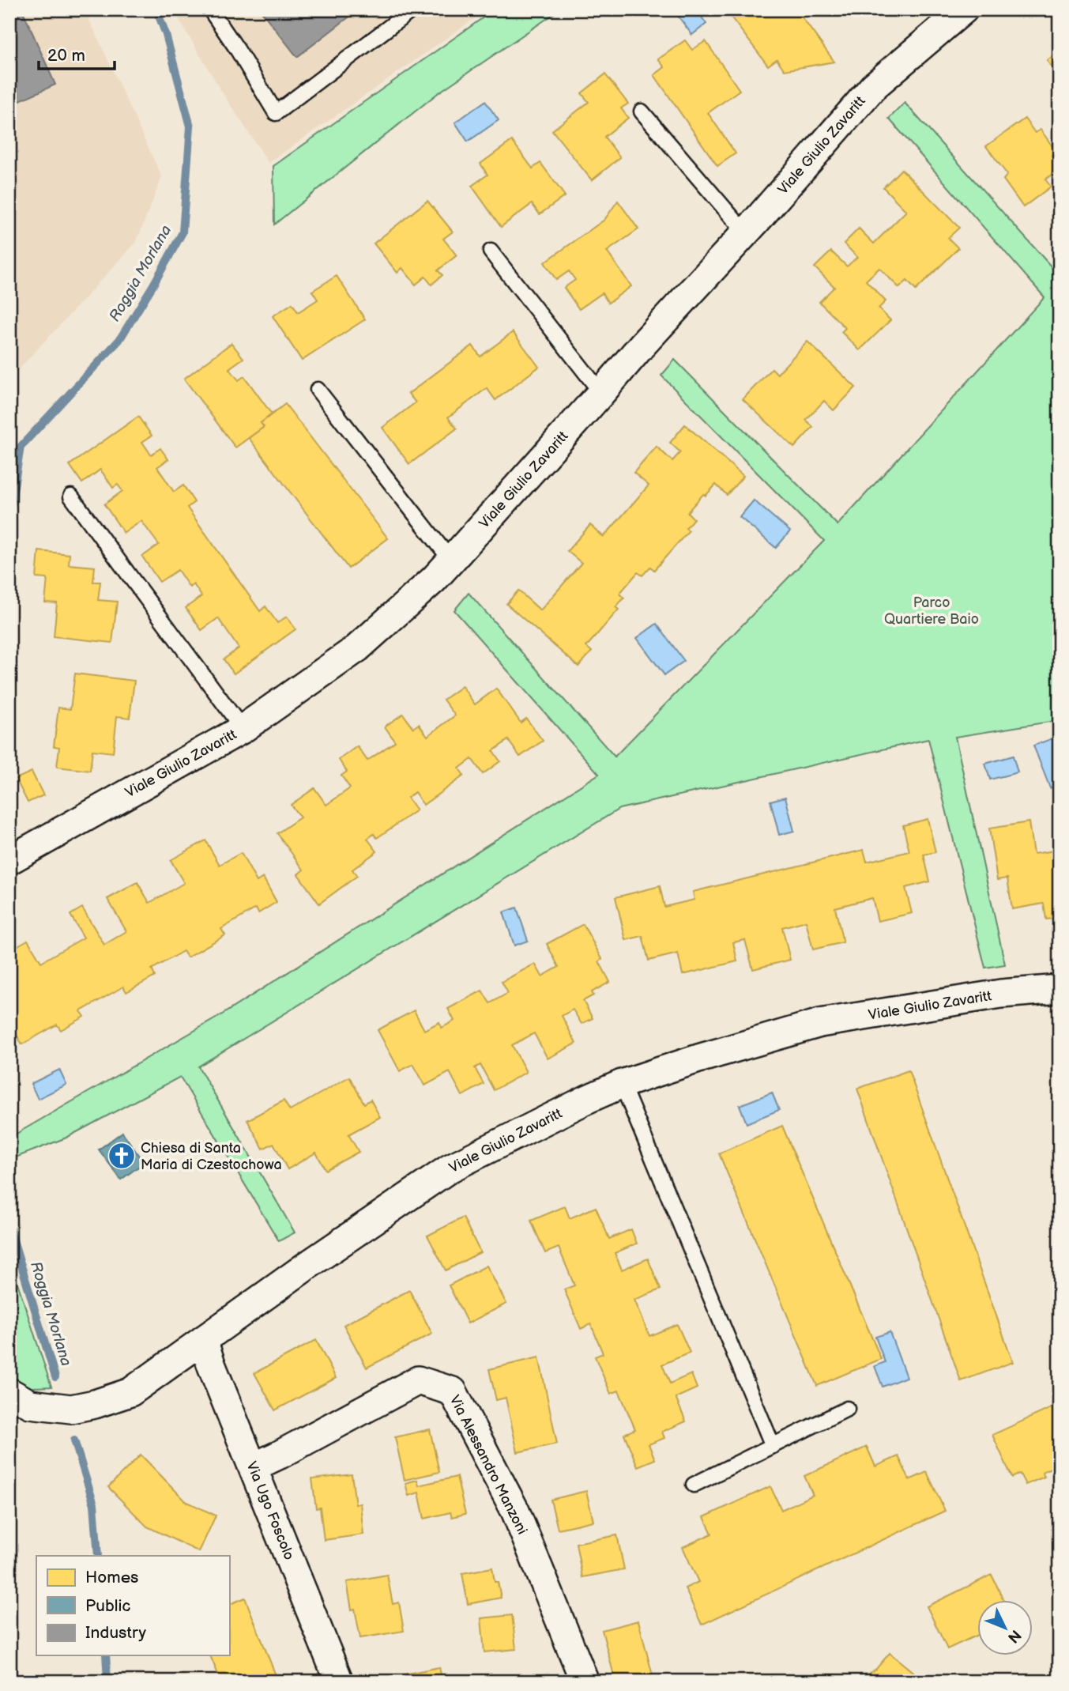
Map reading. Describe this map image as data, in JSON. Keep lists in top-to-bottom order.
{
  "streets": {
    "street": ["Viale Giulio Zavaritt", "Via Alessandro Manzoni", "Via Ugo Foscolo"]
  },
  "crossings": [
    ["Viale Giulio Zavaritt", "Via Ugo Foscolo"],
    ["Via Alessandro Manzoni", "Via Ugo Foscolo"]
  ],
  "water": ["Roggia Morlana"],
  "parks": ["Parco Quartiere Baio"],
  "places": {
    "church": ["Chiesa di Santa Maria di Czestochowa"]
  },
  "legend": ["Homes", "Public", "Industry"],
  "scale_bar": "20 m",
  "north": "bottom right"
}
